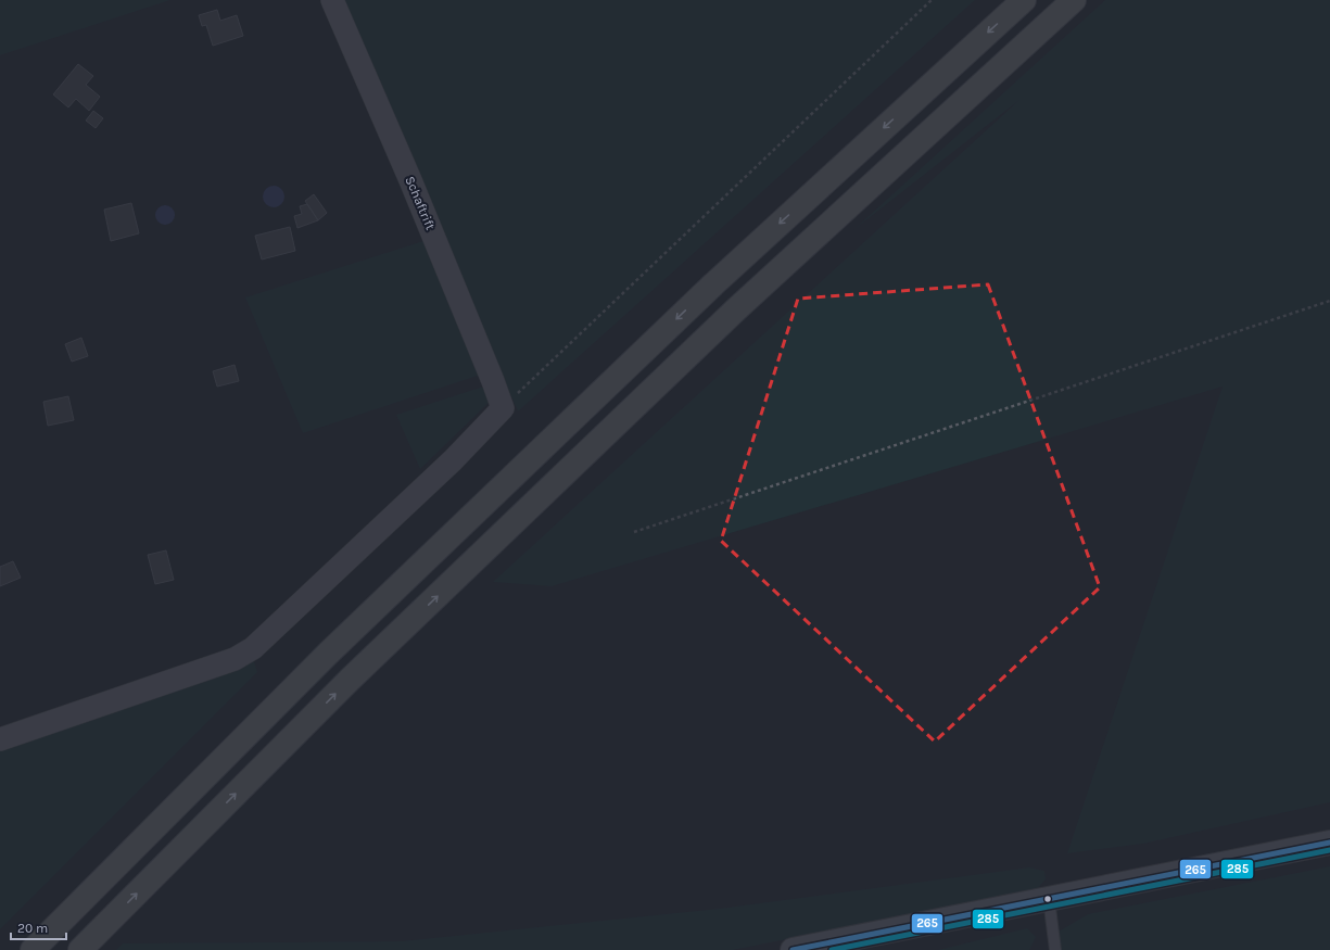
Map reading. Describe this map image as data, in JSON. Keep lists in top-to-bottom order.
{
  "streets": {
    "street": ["Schaftrift"]
  },
  "lines": ["transit line 265", "transit line 285"],
  "scale_bar": "20 m"
}
